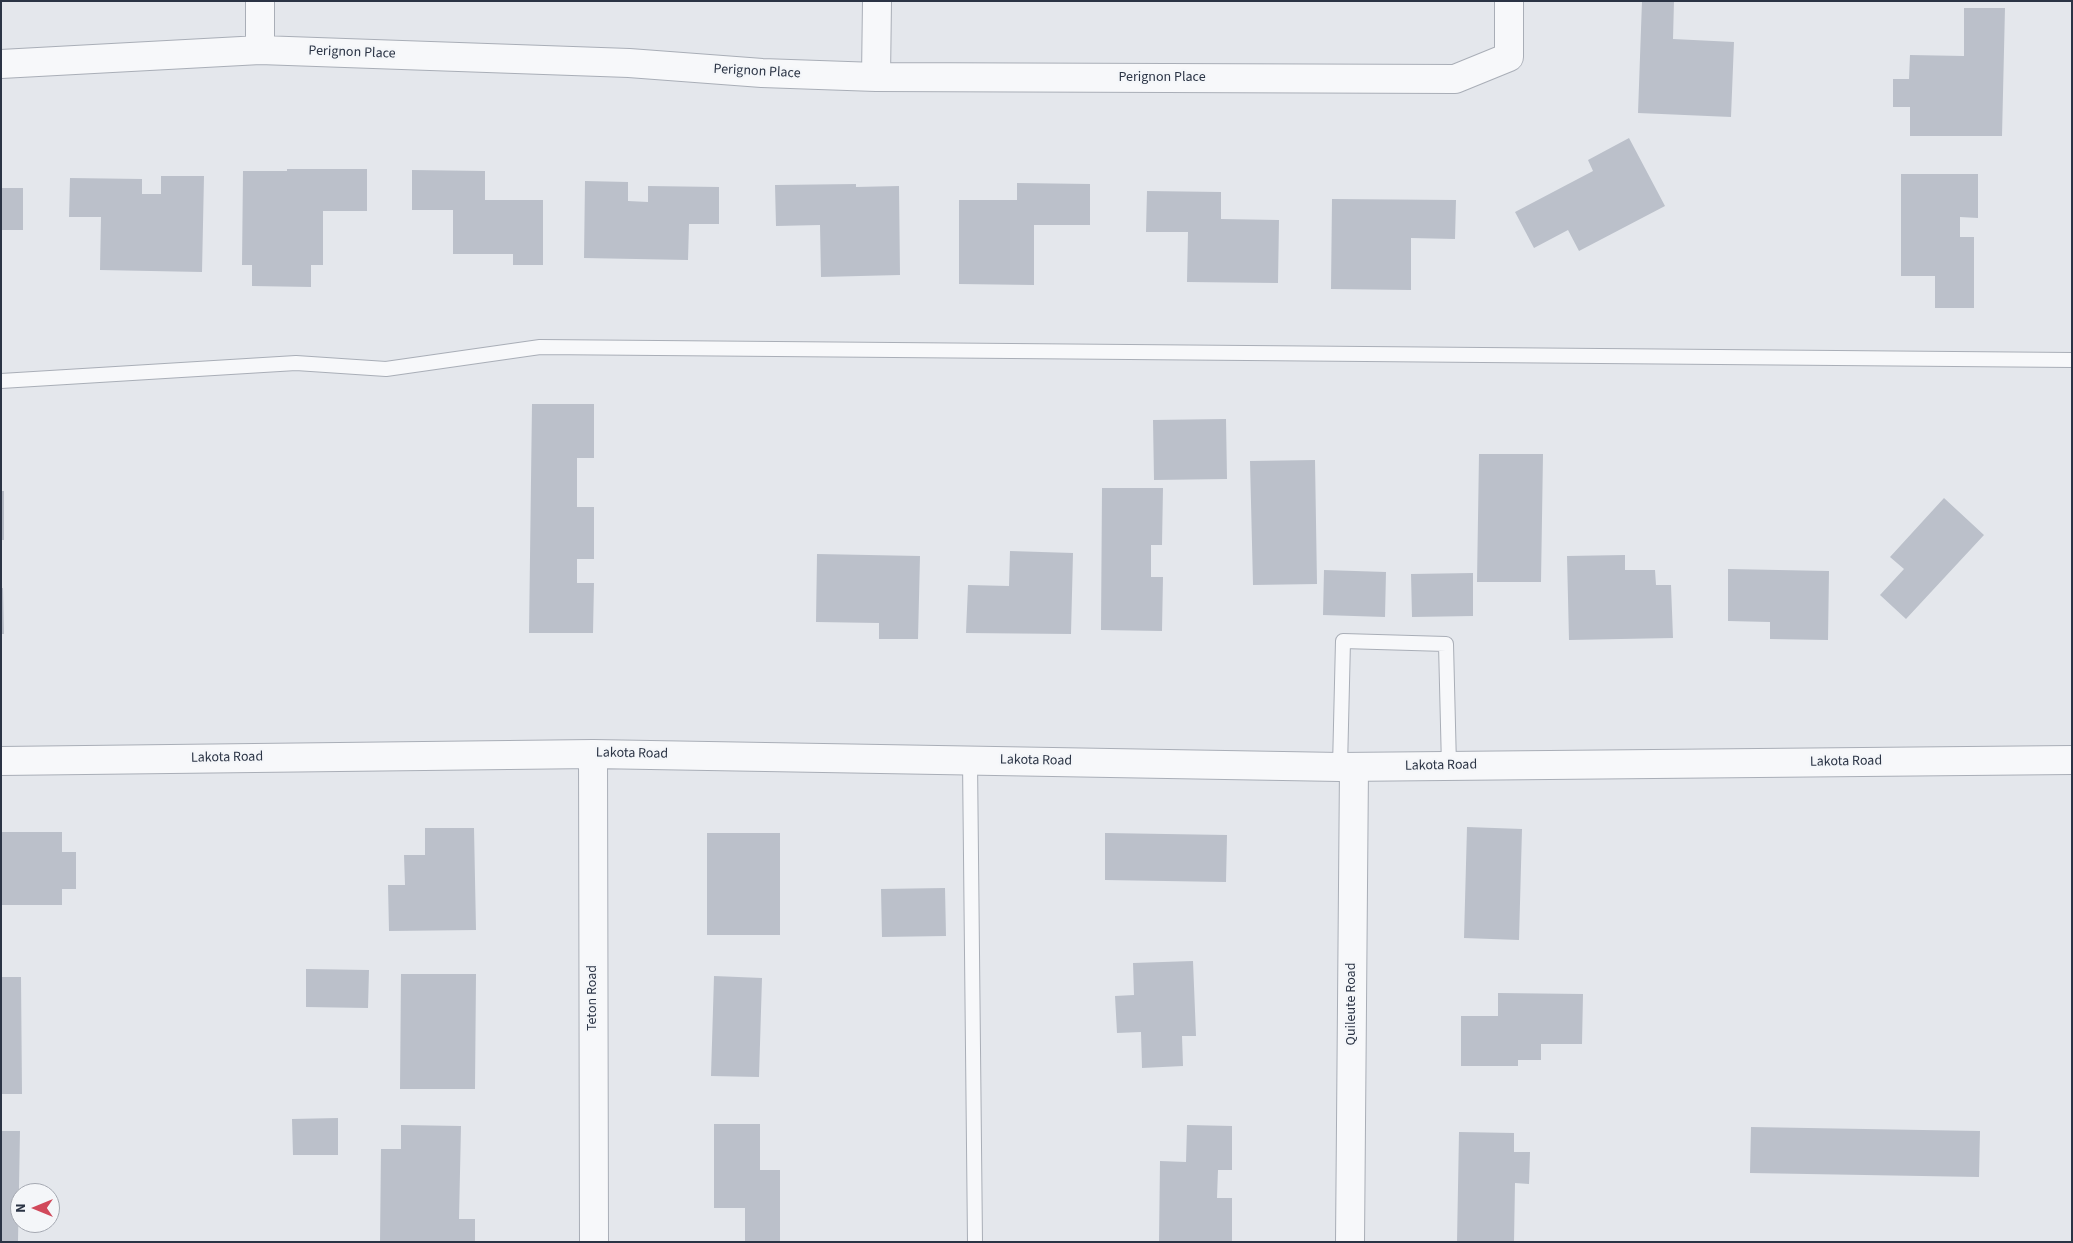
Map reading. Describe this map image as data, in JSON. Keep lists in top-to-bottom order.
{
  "streets": {
    "street": [
      "Perignon Place",
      "Lakota Road",
      "Teton Road",
      "Quileute Road"
    ]
  },
  "crossings": [
    ["Lakota Road", "Teton Road"],
    ["Lakota Road", "Quileute Road"]
  ],
  "north": "left"
}
